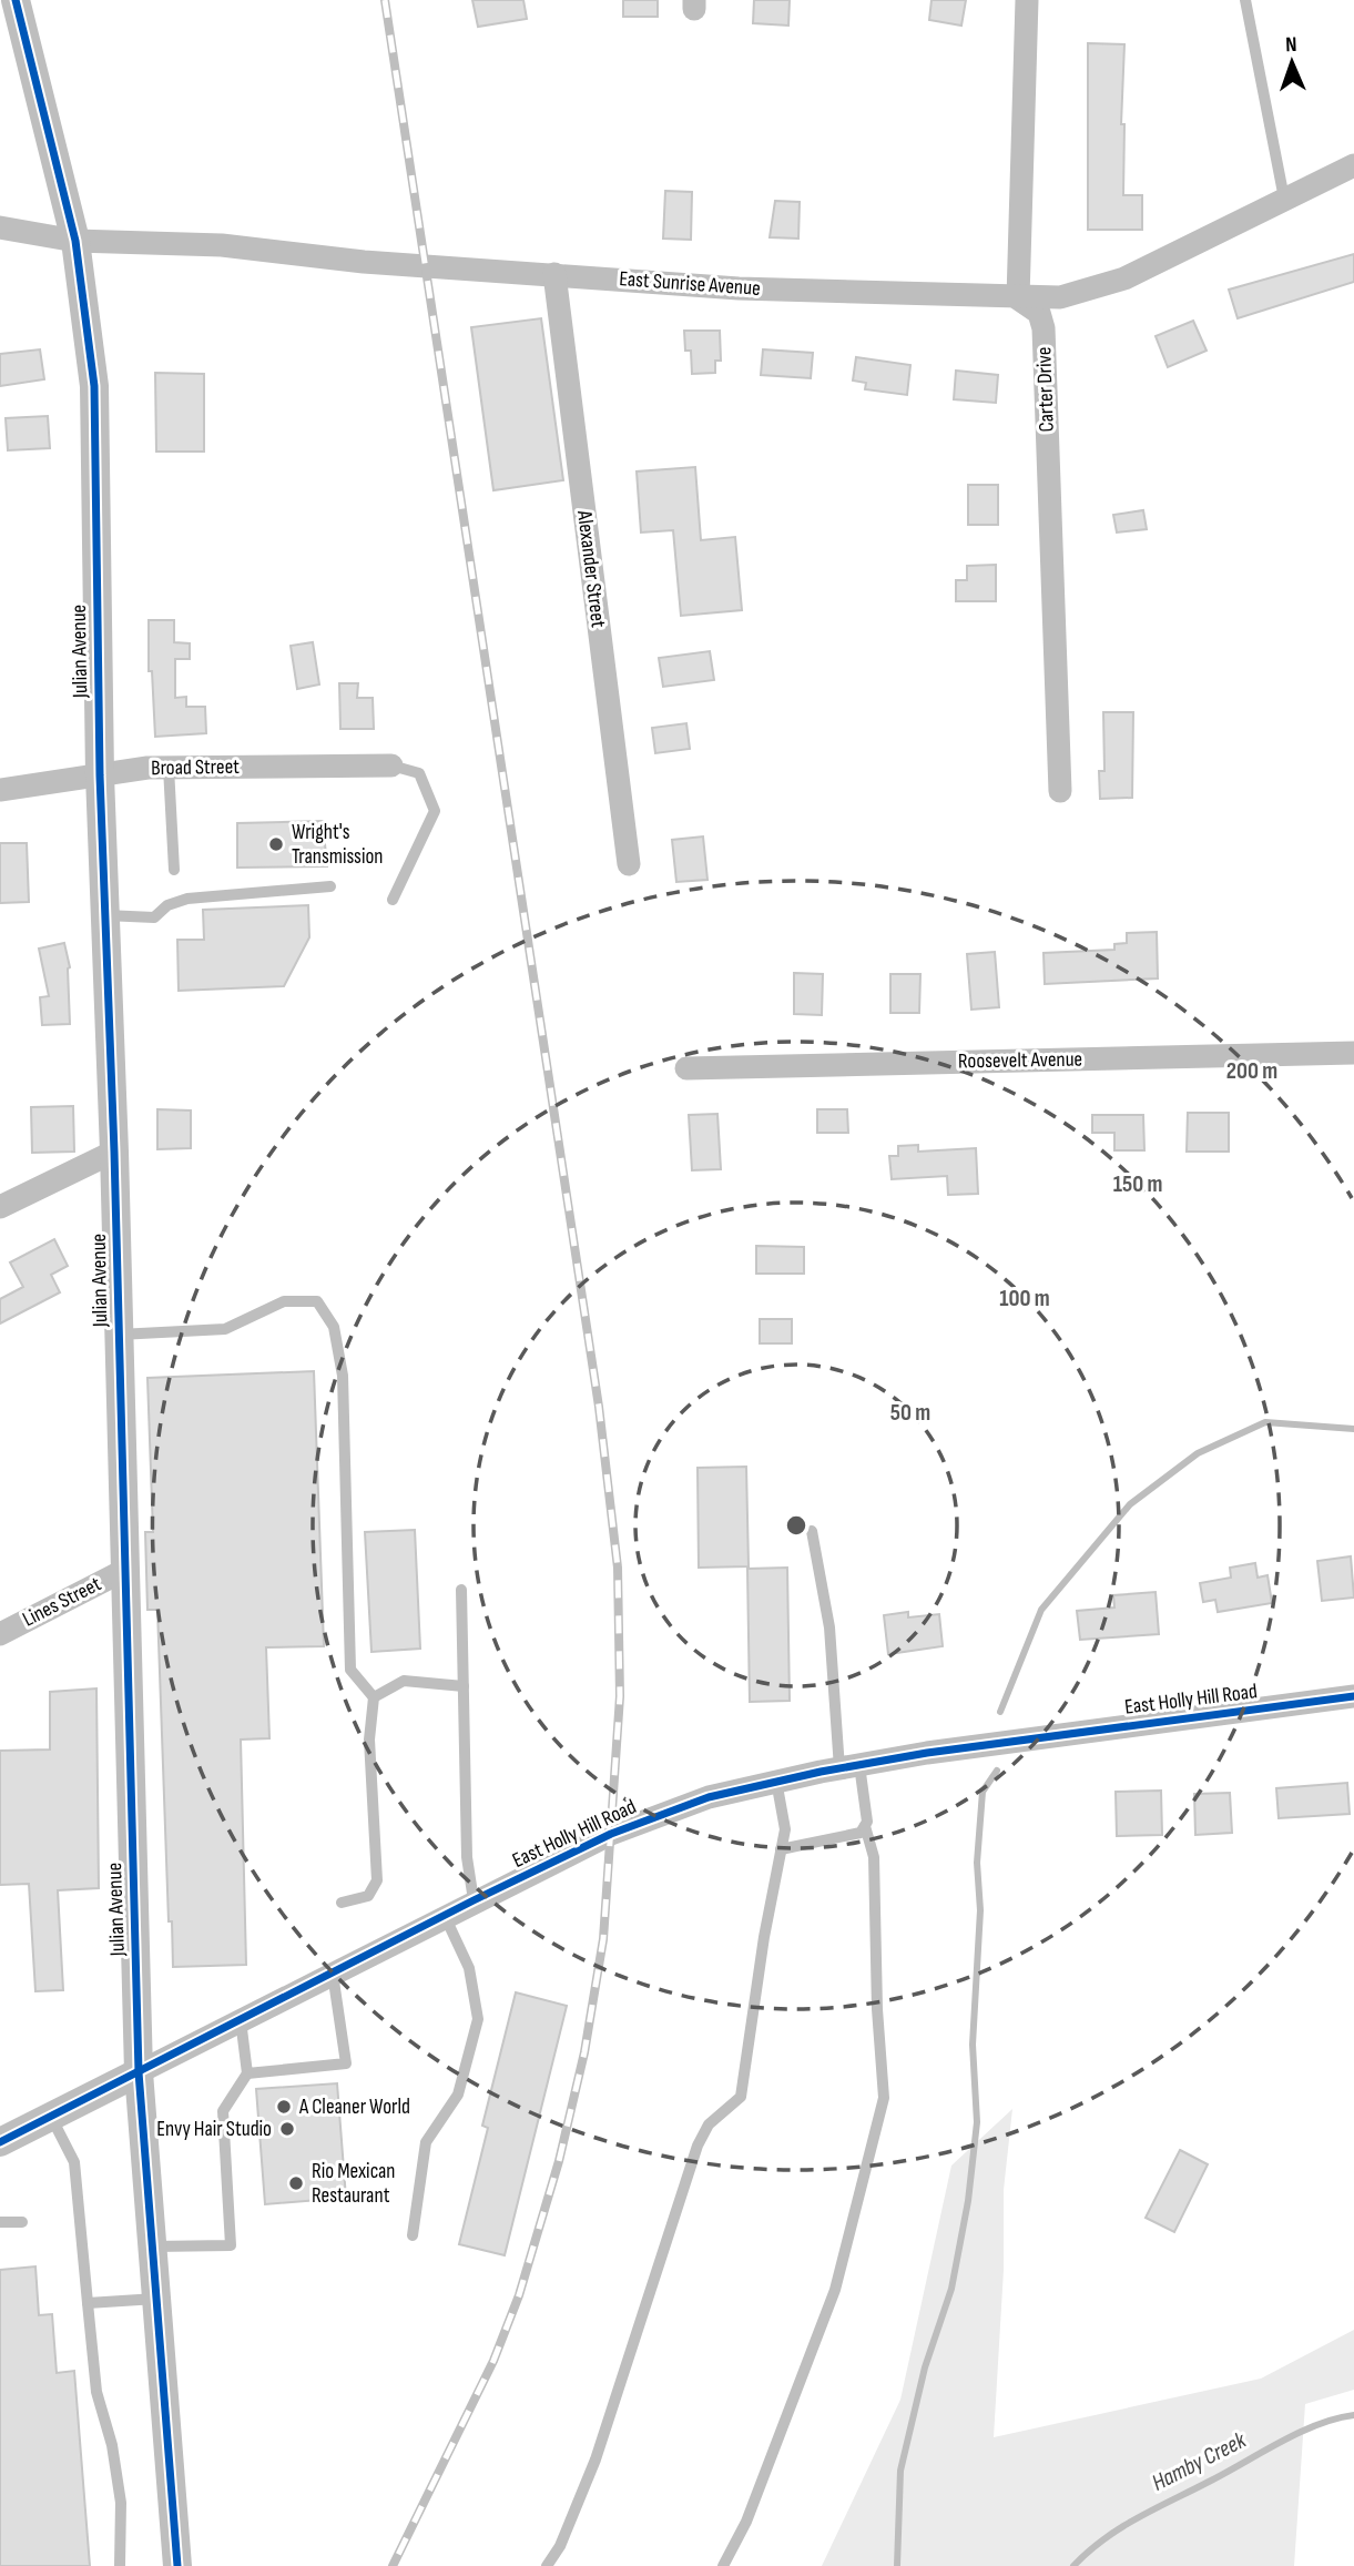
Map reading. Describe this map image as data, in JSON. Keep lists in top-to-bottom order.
{
  "streets": {
    "street": [
      "East Sunrise Avenue",
      "Carter Drive",
      "Alexander Street",
      "Julian Avenue",
      "Broad Street",
      "Roosevelt Avenue",
      "Lines Street",
      "East Holly Hill Road"
    ]
  },
  "crossings": [
    ["East Sunrise Avenue", "Carter Drive"],
    ["East Sunrise Avenue", "Alexander Street"],
    ["East Sunrise Avenue", "Julian Avenue"],
    ["Julian Avenue", "Broad Street"],
    ["Julian Avenue", "Lines Street"],
    ["Julian Avenue", "East Holly Hill Road"]
  ],
  "water": ["Hamby Creek"],
  "places": [
    "Wright's Transmission",
    "A Cleaner World",
    "Envy Hair Studio",
    "Rio Mexican Restaurant"
  ],
  "north": "top",
  "rings": [
    "200 m",
    "150 m",
    "100 m",
    "50 m"
  ]
}
